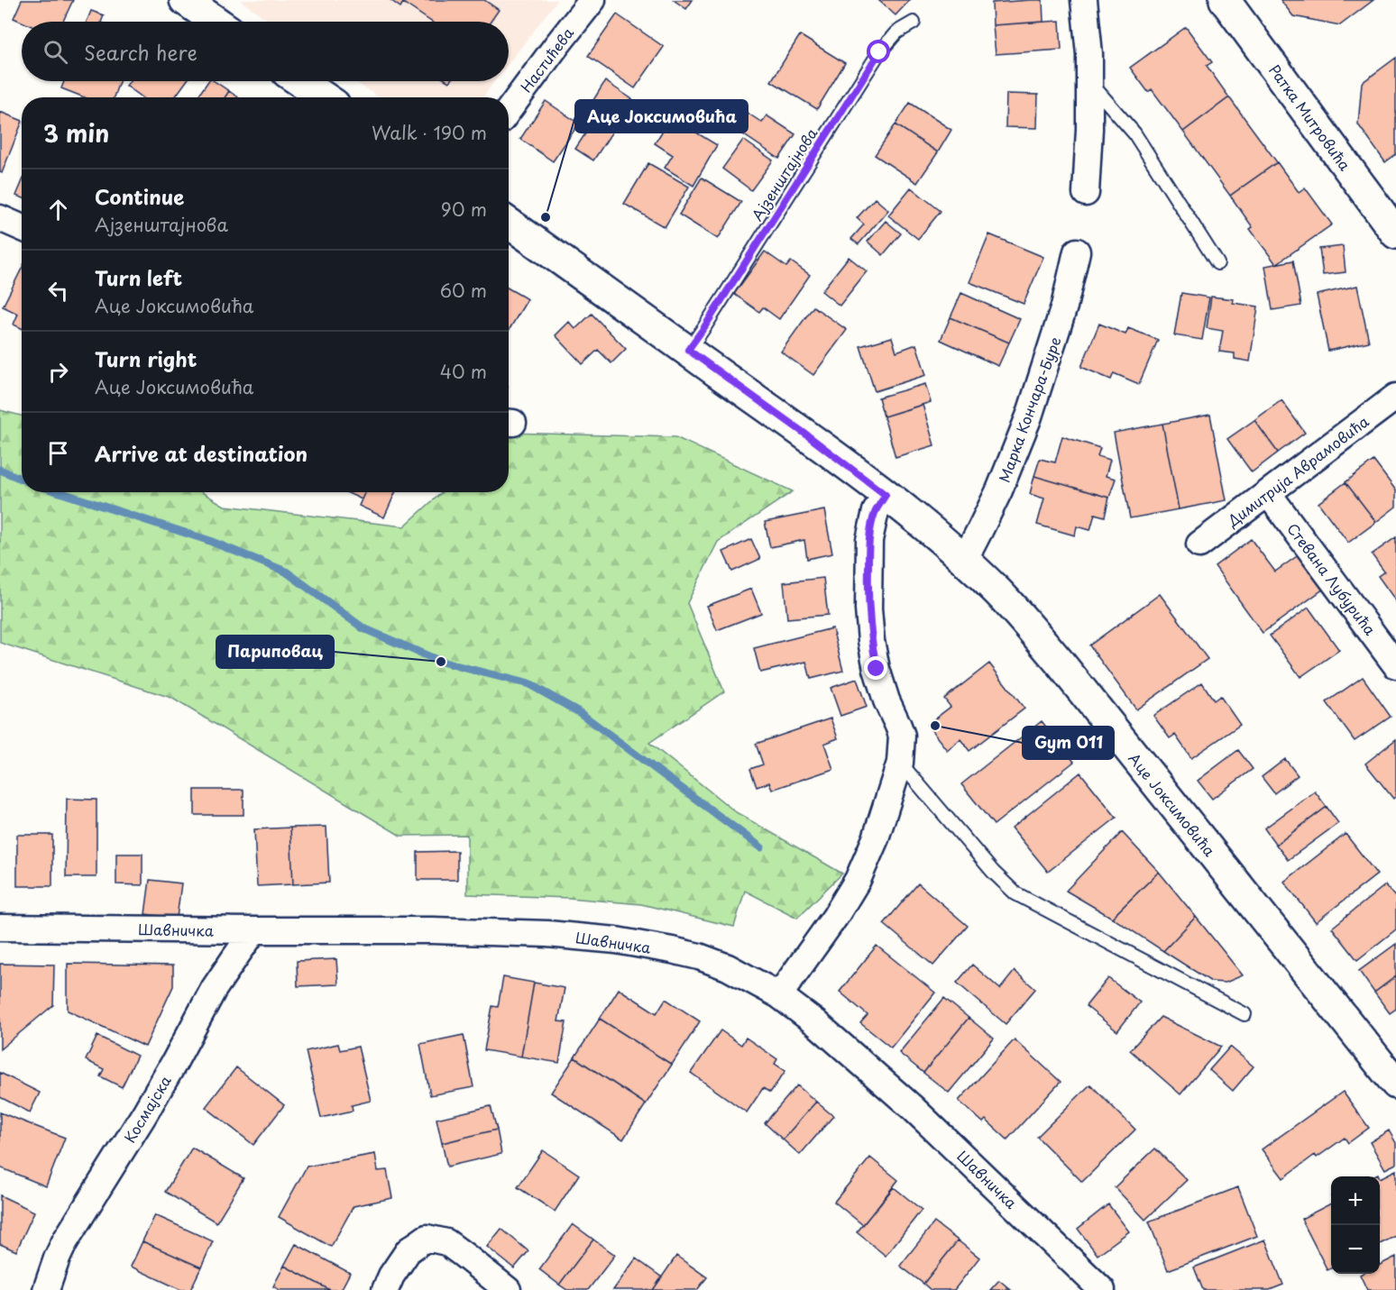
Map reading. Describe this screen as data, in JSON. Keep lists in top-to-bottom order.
{
  "streets": {
    "main road": ["Ратка Митровића", "Аце Јоксимовића"],
    "street": [
      "Настићева",
      "Марка Кончара-Буре",
      "Димитрија Аврамовића",
      "Стевана Лубурића",
      "Шавничка",
      "Космајска"
    ],
    "lane": ["Ајзенштајнова"]
  },
  "crossings": [
    ["Ајзенштајнова", "Аце Јоксимовића"],
    ["Марка Кончара-Буре", "Аце Јоксимовића"],
    ["Димитрија Аврамовића", "Стевана Лубурића"],
    ["Шавничка", "Космајска"]
  ],
  "places": ["Аце Јоксимовића", "Париповац", "Gym 011"],
  "page": {
    "search": "Search here",
    "heading": ["3 min", "Walk · 190 m"],
    "list": [
      ["Continue", "Ајзенштајнова", "90 m"],
      ["Turn left", "Аце Јоксимовића", "60 m"],
      ["Turn right", "Аце Јоксимовића", "40 m"],
      "Arrive at destination"
    ],
    "map_buttons": ["+", "−"]
  }
}
